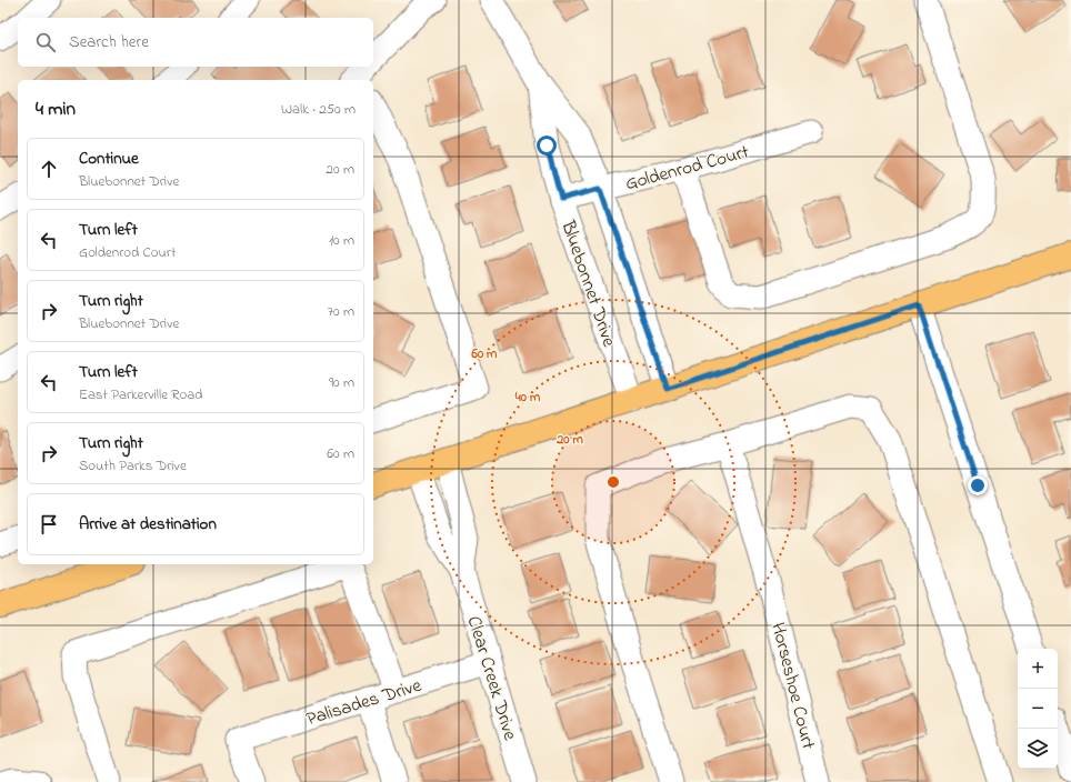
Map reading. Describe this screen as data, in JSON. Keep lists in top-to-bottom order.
{
  "streets": {
    "street": [
      "Goldenrod Court",
      "Bluebonnet Drive",
      "Clear Creek Drive",
      "Horseshoe Court",
      "Palisades Drive"
    ]
  },
  "crossings": [
    ["Goldenrod Court", "Bluebonnet Drive"],
    ["Clear Creek Drive", "Palisades Drive"]
  ],
  "page": {
    "search": "Search here",
    "heading": ["4 min", "Walk · 250 m"],
    "list": [
      ["Continue", "Bluebonnet Drive", "20 m"],
      ["Turn left", "Goldenrod Court", "10 m"],
      ["Turn right", "Bluebonnet Drive", "70 m"],
      ["Turn left", "East Parkerville Road", "90 m"],
      ["Turn right", "South Parks Drive", "60 m"],
      "Arrive at destination"
    ],
    "map_buttons": ["+", "−"]
  },
  "rings": ["60 m", "40 m", "20 m"]
}
